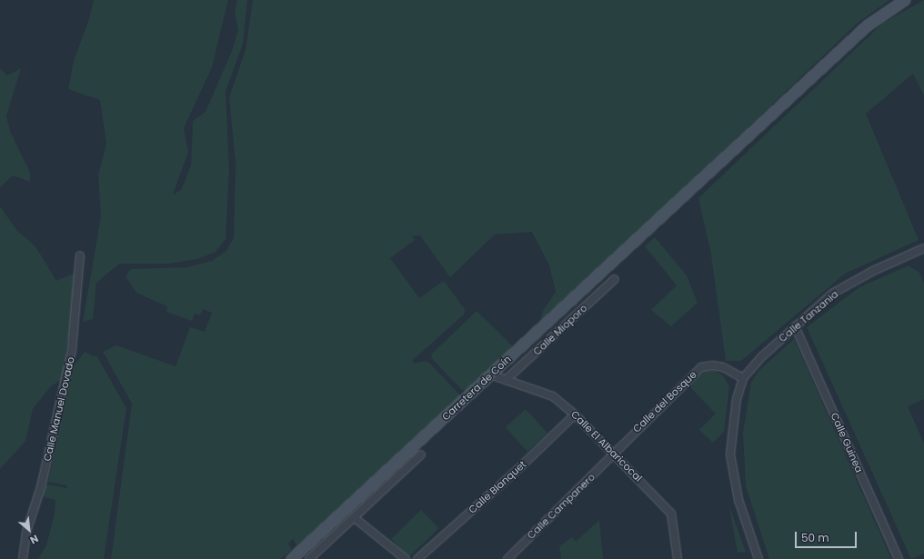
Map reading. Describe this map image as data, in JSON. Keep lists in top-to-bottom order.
{
  "streets": {
    "street": [
      "Calle Tanzania",
      "Calle Mioporo",
      "Carretera de Coín",
      "Calle del Bosque",
      "Calle Manuel Dovado",
      "Calle Guinea",
      "Calle El Albaricocal",
      "Calle Blanquet",
      "Calle Campanero"
    ]
  },
  "crossings": [
    ["Calle Tanzania", "Calle del Bosque"],
    ["Calle Tanzania", "Calle Guinea"],
    ["Calle Mioporo", "Calle El Albaricocal"],
    ["Carretera de Coín", "Calle El Albaricocal"],
    ["Calle del Bosque", "Calle El Albaricocal"],
    ["Calle del Bosque", "Calle Campanero"],
    ["Calle El Albaricocal", "Calle Blanquet"],
    ["Calle El Albaricocal", "Calle Campanero"]
  ],
  "scale_bar": "50 m",
  "north": "bottom right"
}
